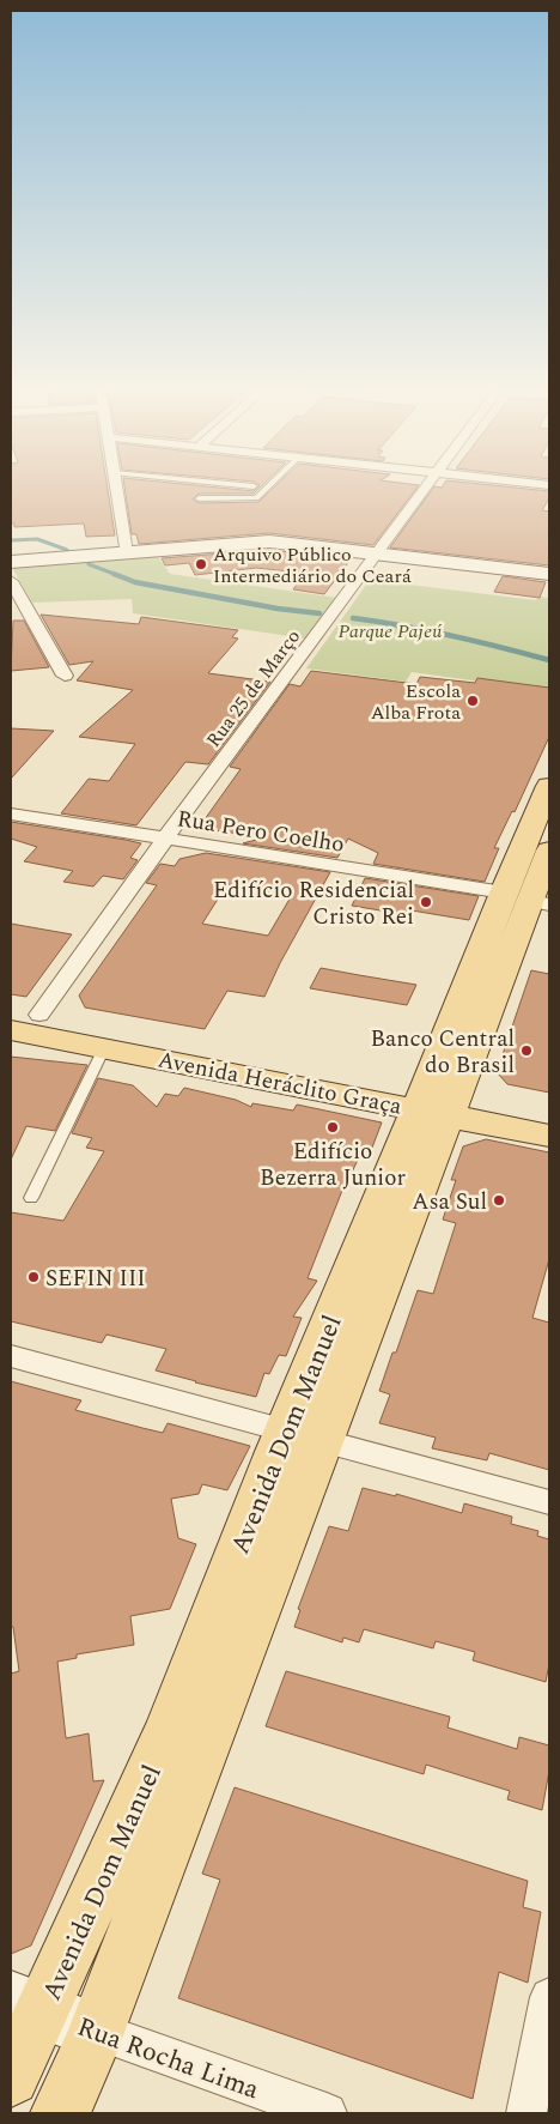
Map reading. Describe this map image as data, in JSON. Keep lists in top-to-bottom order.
{
  "streets": {
    "main road": ["Avenida Heráclito Graça", "Avenida Dom Manuel", "Rua Rocha Lima"],
    "street": ["Rua 25 de Março", "Rua Pero Coelho"]
  },
  "crossings": [
    ["Rua 25 de Março", "Rua Pero Coelho"],
    ["Rua 25 de Março", "Avenida Heráclito Graça"],
    ["Rua Pero Coelho", "Avenida Dom Manuel"],
    ["Avenida Heráclito Graça", "Avenida Dom Manuel"],
    ["Avenida Dom Manuel", "Rua Rocha Lima"]
  ],
  "parks": ["Parque Pajeú"],
  "places": [
    "Arquivo Público Intermediário do Ceará",
    "Escola Alba Frota",
    "Edifício Residencial Cristo Rei",
    "Banco Central do Brasil",
    "Edifício Bezerra Junior",
    "Asa Sul",
    "SEFIN III"
  ]
}
